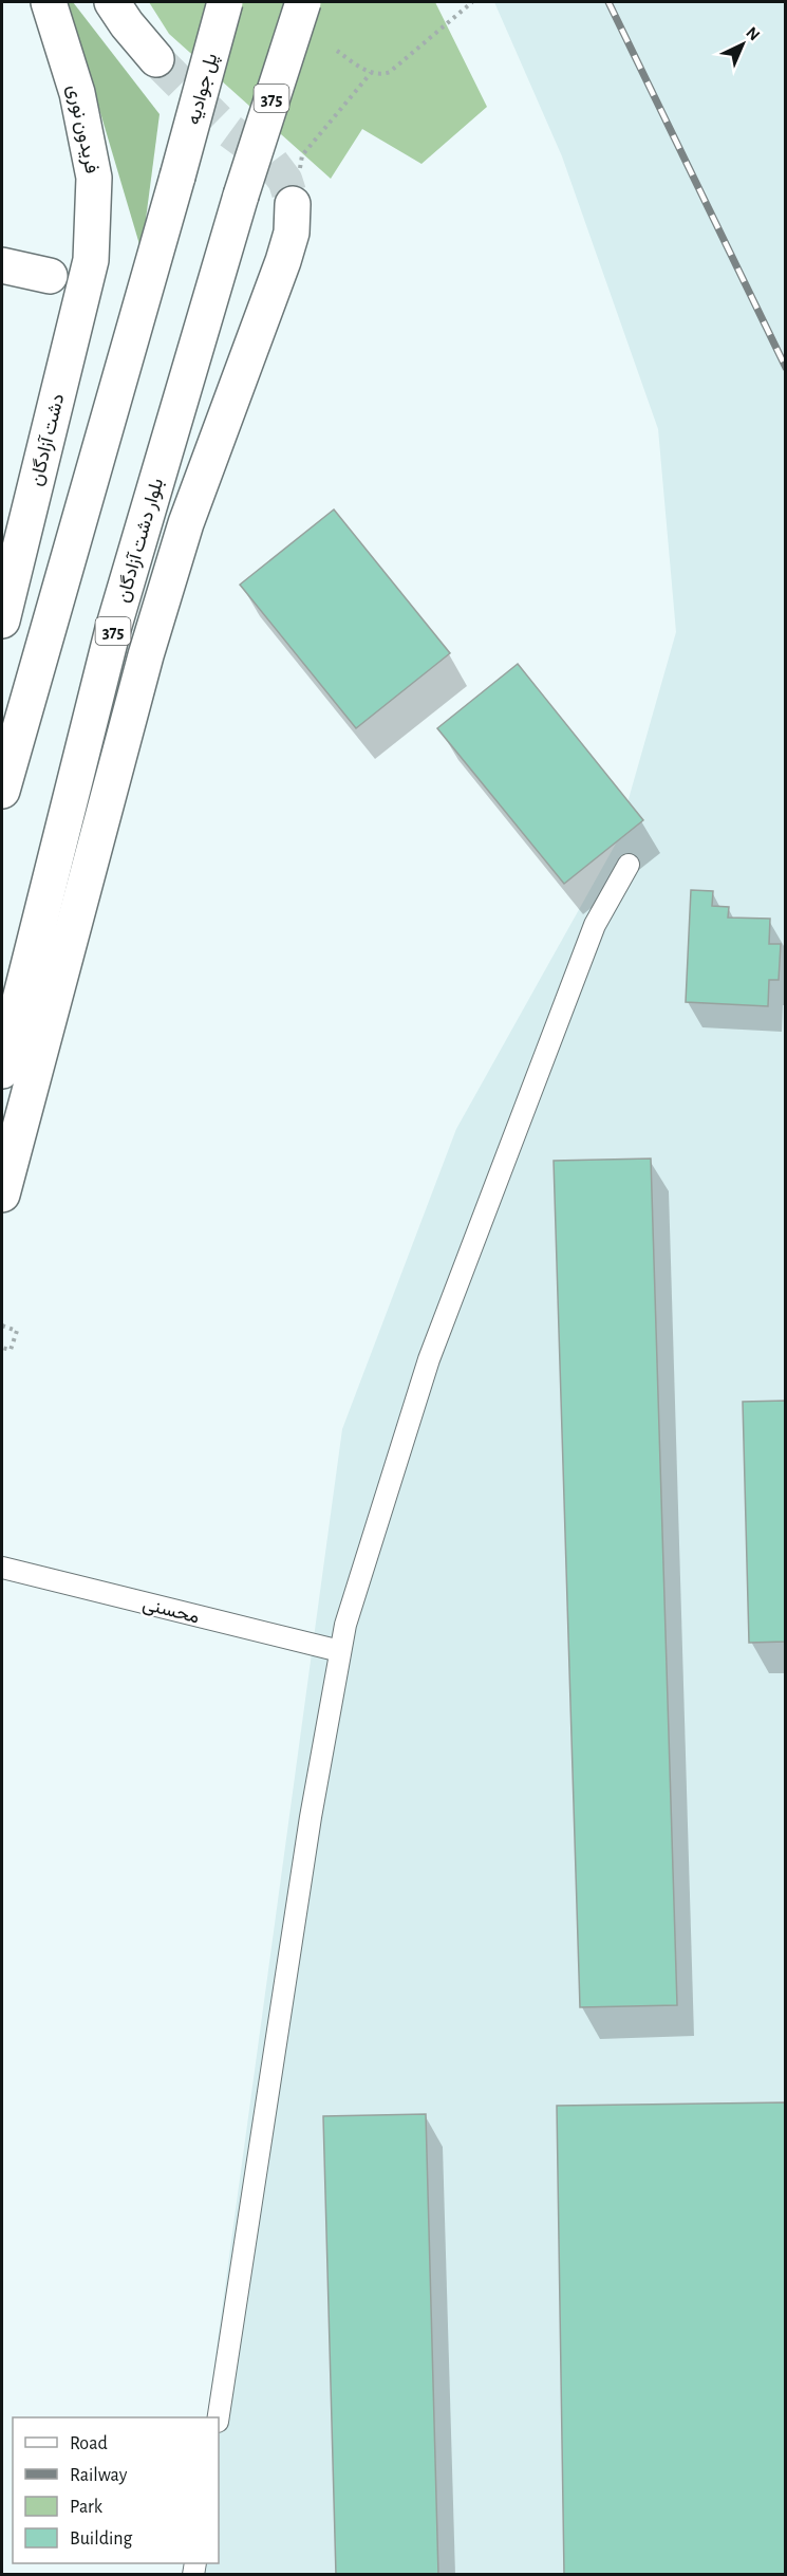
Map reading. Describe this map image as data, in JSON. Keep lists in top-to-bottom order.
{
  "streets": {
    "main road": [
      "پل جوادیه",
      "375",
      "فریدون نوری",
      "دشت آزادگان",
      "بلوار دشت آزادگان"
    ],
    "lane": ["محسنی"]
  },
  "crossings": [
    ["فریدون نوری", "دشت آزادگان"]
  ],
  "legend": [
    "Road",
    "Railway",
    "Park",
    "Building"
  ],
  "north": "top right"
}
